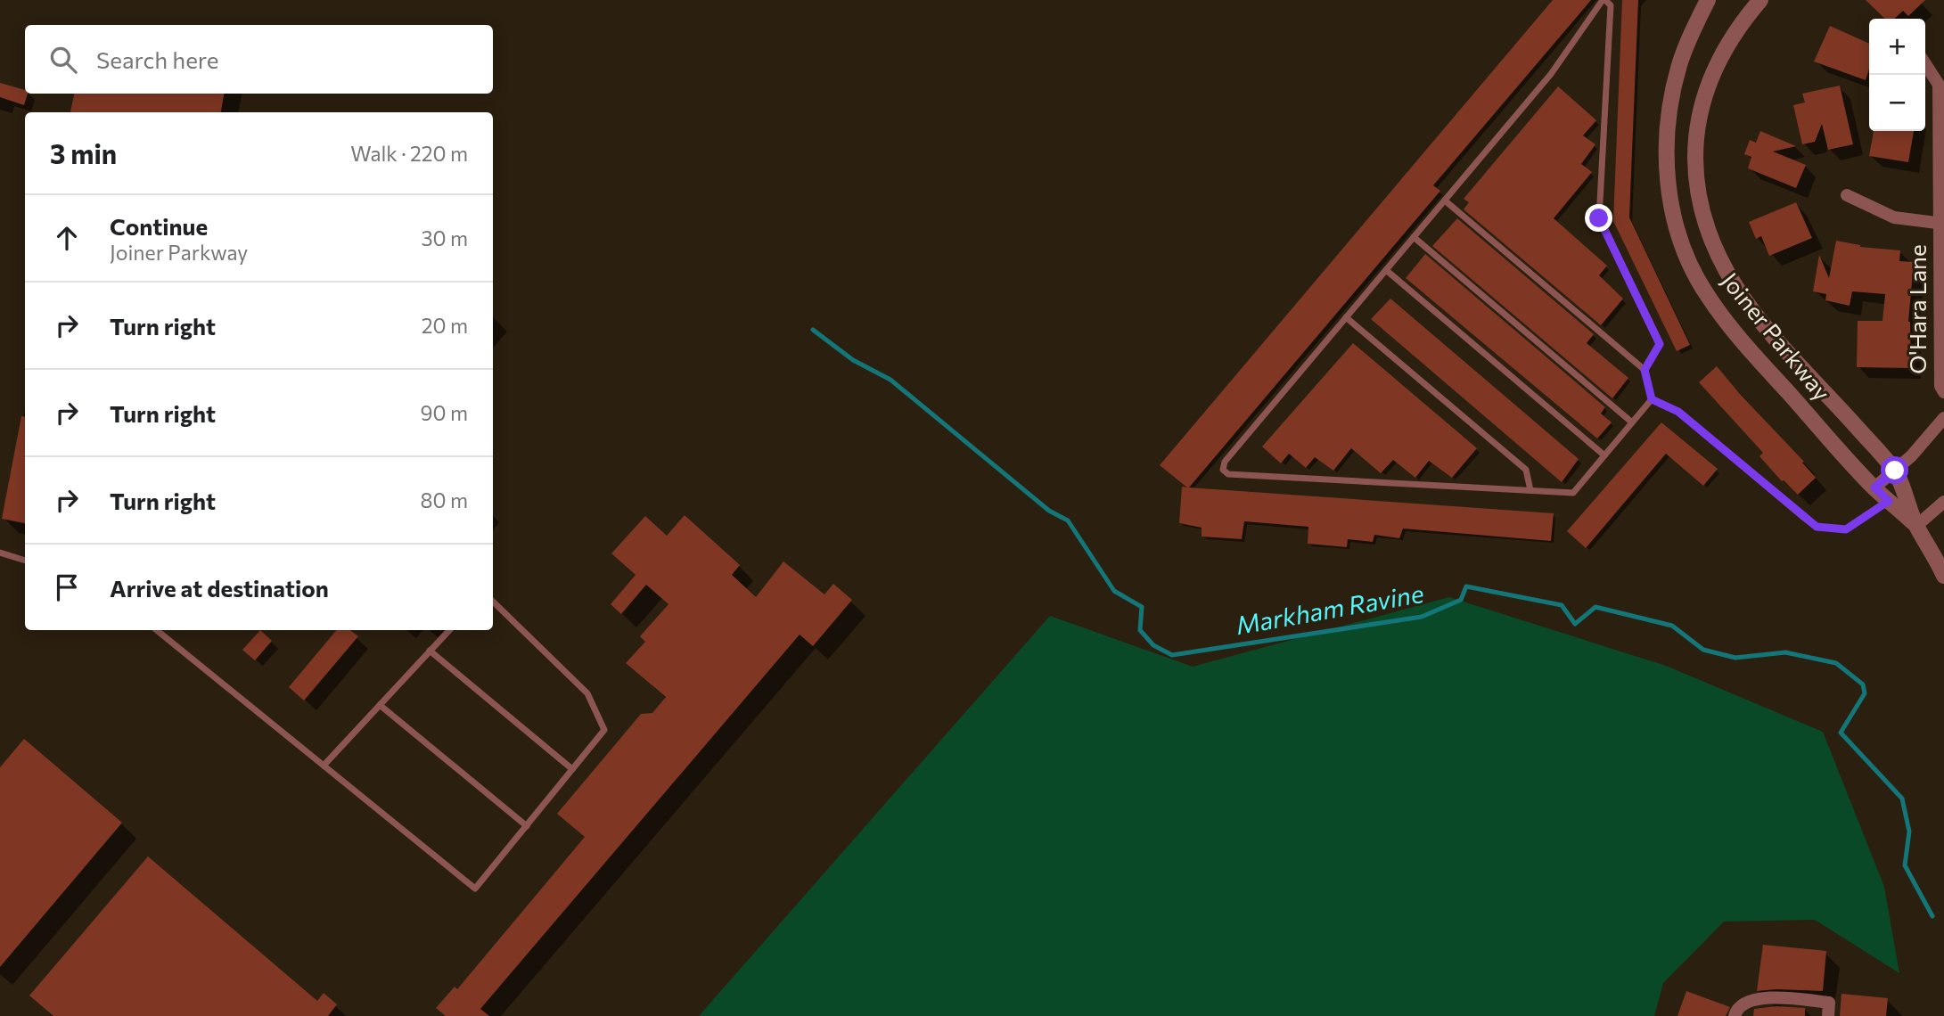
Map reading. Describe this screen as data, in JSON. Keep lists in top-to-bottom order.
{
  "streets": {
    "street": ["O'Hara Lane", "Joiner Parkway"]
  },
  "water": ["Markham Ravine"],
  "page": {
    "map_buttons": ["+", "−"],
    "search": "Search here",
    "heading": ["3 min", "Walk · 220 m"],
    "list": [
      ["Continue", "Joiner Parkway", "30 m"],
      ["Turn right", "20 m"],
      ["Turn right", "90 m"],
      ["Turn right", "80 m"],
      "Arrive at destination"
    ]
  }
}
